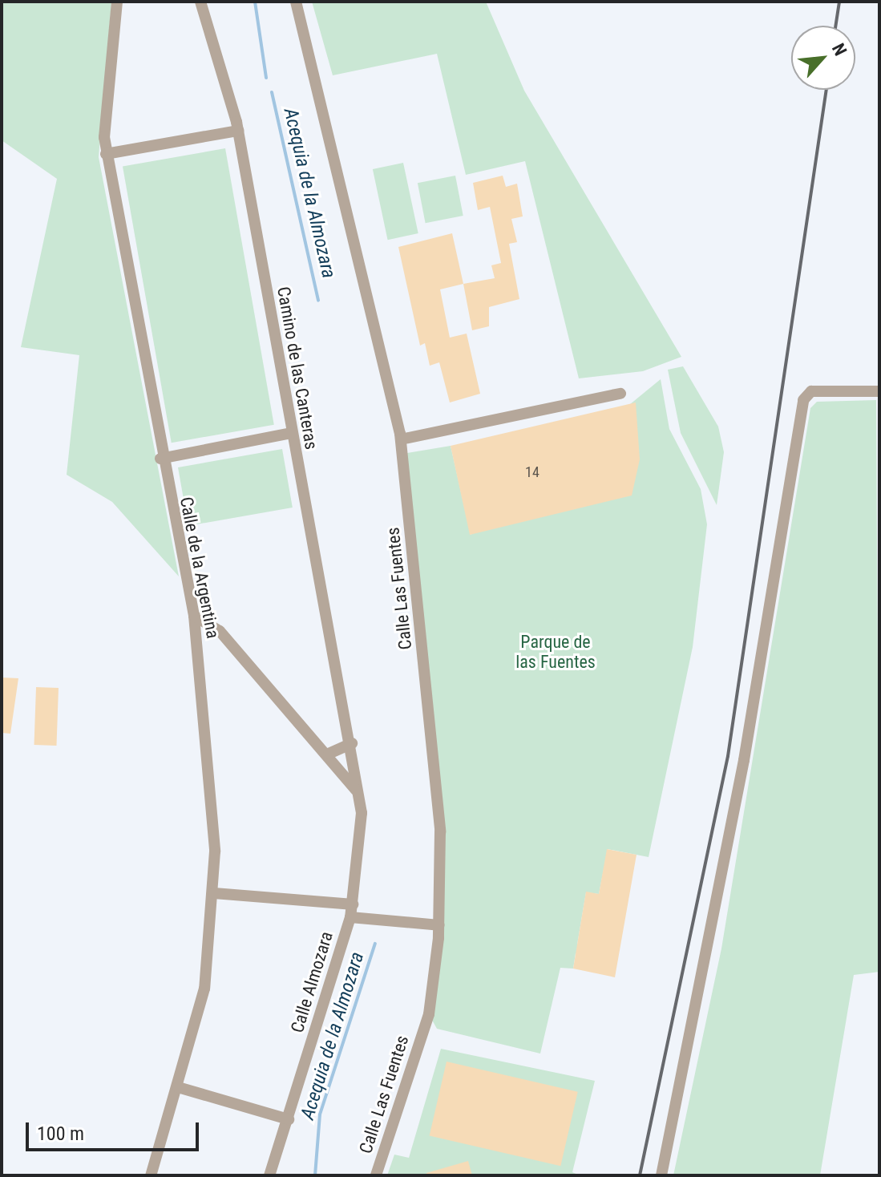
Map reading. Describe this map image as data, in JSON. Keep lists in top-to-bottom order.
{
  "streets": {
    "street": [
      "Camino de las Canteras",
      "Calle de la Argentina",
      "Calle Las Fuentes",
      "Calle Almozara"
    ]
  },
  "crossings": [
    ["Camino de las Canteras", "Calle Almozara"]
  ],
  "water": ["Acequia de la Almozara"],
  "parks": ["Parque de las Fuentes"],
  "house_numbers": ["14"],
  "scale_bar": "100 m",
  "north": "top right"
}
